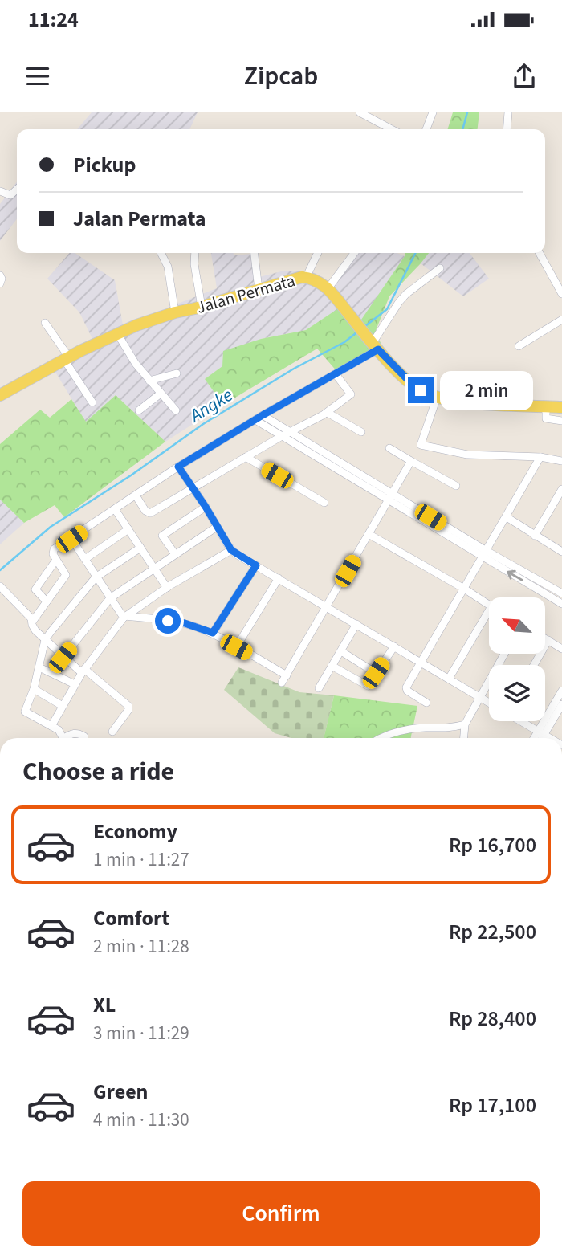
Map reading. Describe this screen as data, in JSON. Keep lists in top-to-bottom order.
{
  "streets": {
    "main road": ["Jalan Permata"]
  },
  "water": ["Angke"],
  "north": "top left",
  "page": {
    "status": "11:24",
    "header": "Zipcab",
    "banner": ["Pickup", "Jalan Permata"],
    "bubble": "2 min",
    "heading": "Choose a ride",
    "list": [
      {
        "name": "Economy",
        "note": "1 min · 11:27",
        "value": "Rp 16,700"
      },
      {
        "name": "Comfort",
        "note": "2 min · 11:28",
        "value": "Rp 22,500"
      },
      {
        "name": "XL",
        "note": "3 min · 11:29",
        "value": "Rp 28,400"
      },
      {
        "name": "Green",
        "note": "4 min · 11:30",
        "value": "Rp 17,100"
      }
    ],
    "buttons": "Confirm"
  }
}
